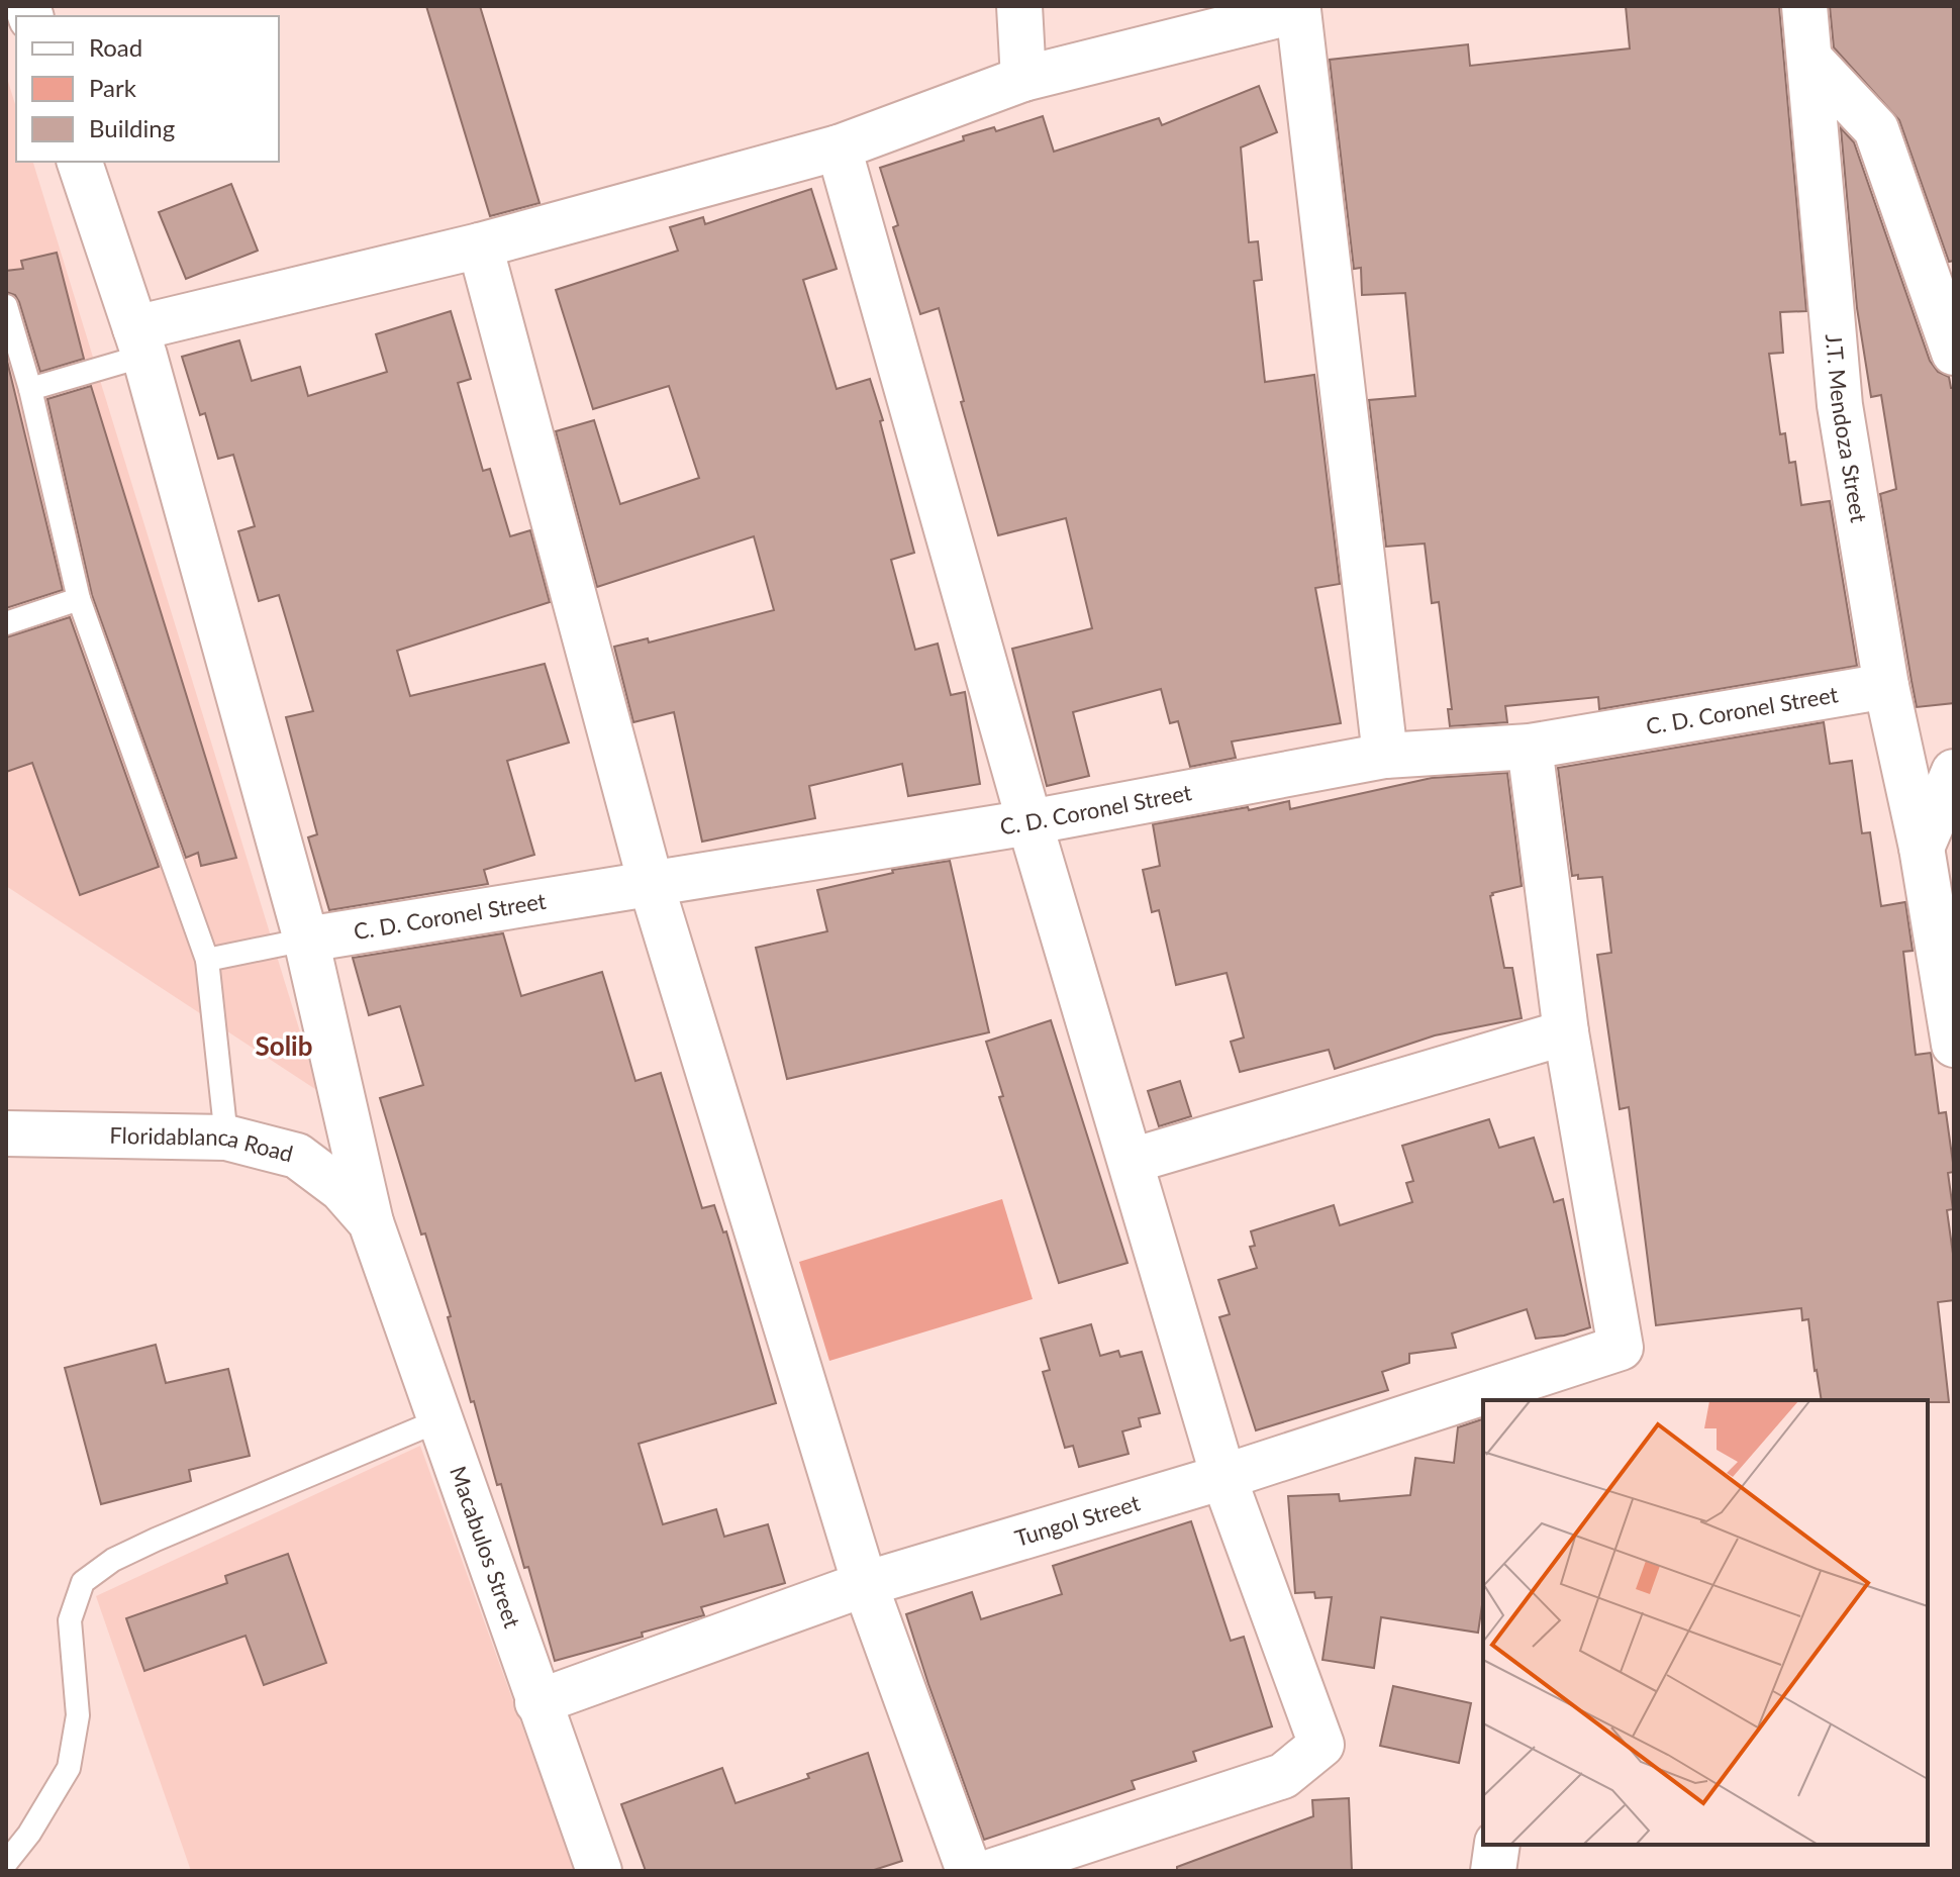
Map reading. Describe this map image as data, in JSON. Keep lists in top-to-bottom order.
{
  "streets": {
    "street": [
      "J.T. Mendoza Street",
      "C. D. Coronel Street",
      "Floridablanca Road",
      "Tungol Street",
      "Macabulos Street"
    ]
  },
  "crossings": [
    ["J.T. Mendoza Street", "C. D. Coronel Street"],
    ["Floridablanca Road", "Macabulos Street"],
    ["Tungol Street", "Macabulos Street"]
  ],
  "districts": ["Solib"],
  "legend": ["Road", "Park", "Building"]
}
